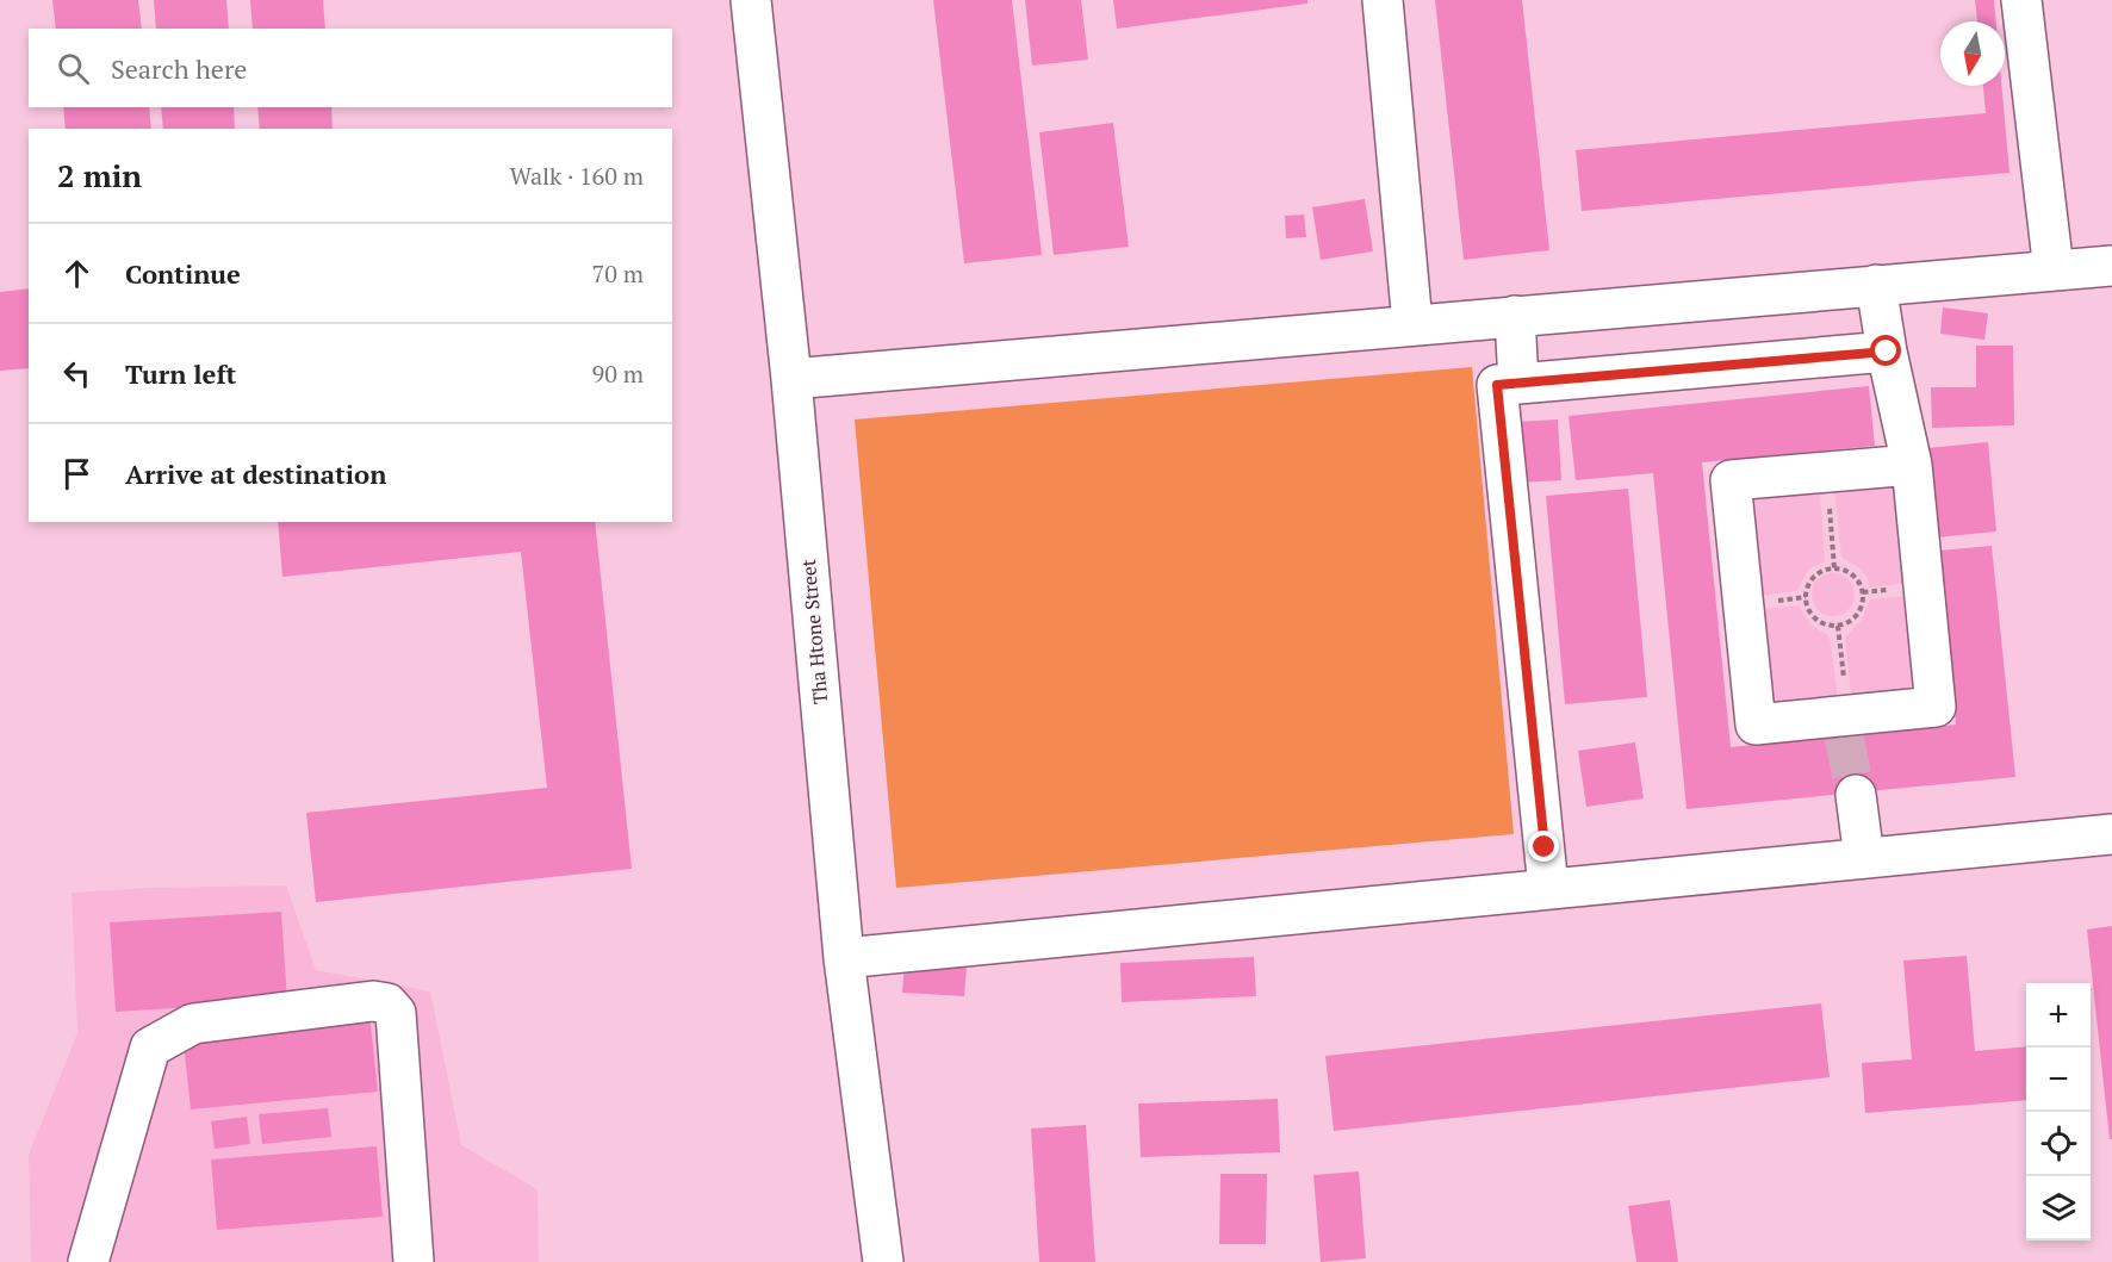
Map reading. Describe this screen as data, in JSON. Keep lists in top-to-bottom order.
{
  "streets": {
    "street": ["Tha Htone Street"]
  },
  "north": "bottom",
  "page": {
    "search": "Search here",
    "heading": ["2 min", "Walk · 160 m"],
    "list": [
      ["Continue", "70 m"],
      ["Turn left", "90 m"],
      "Arrive at destination"
    ],
    "map_buttons": ["+", "−"]
  }
}
